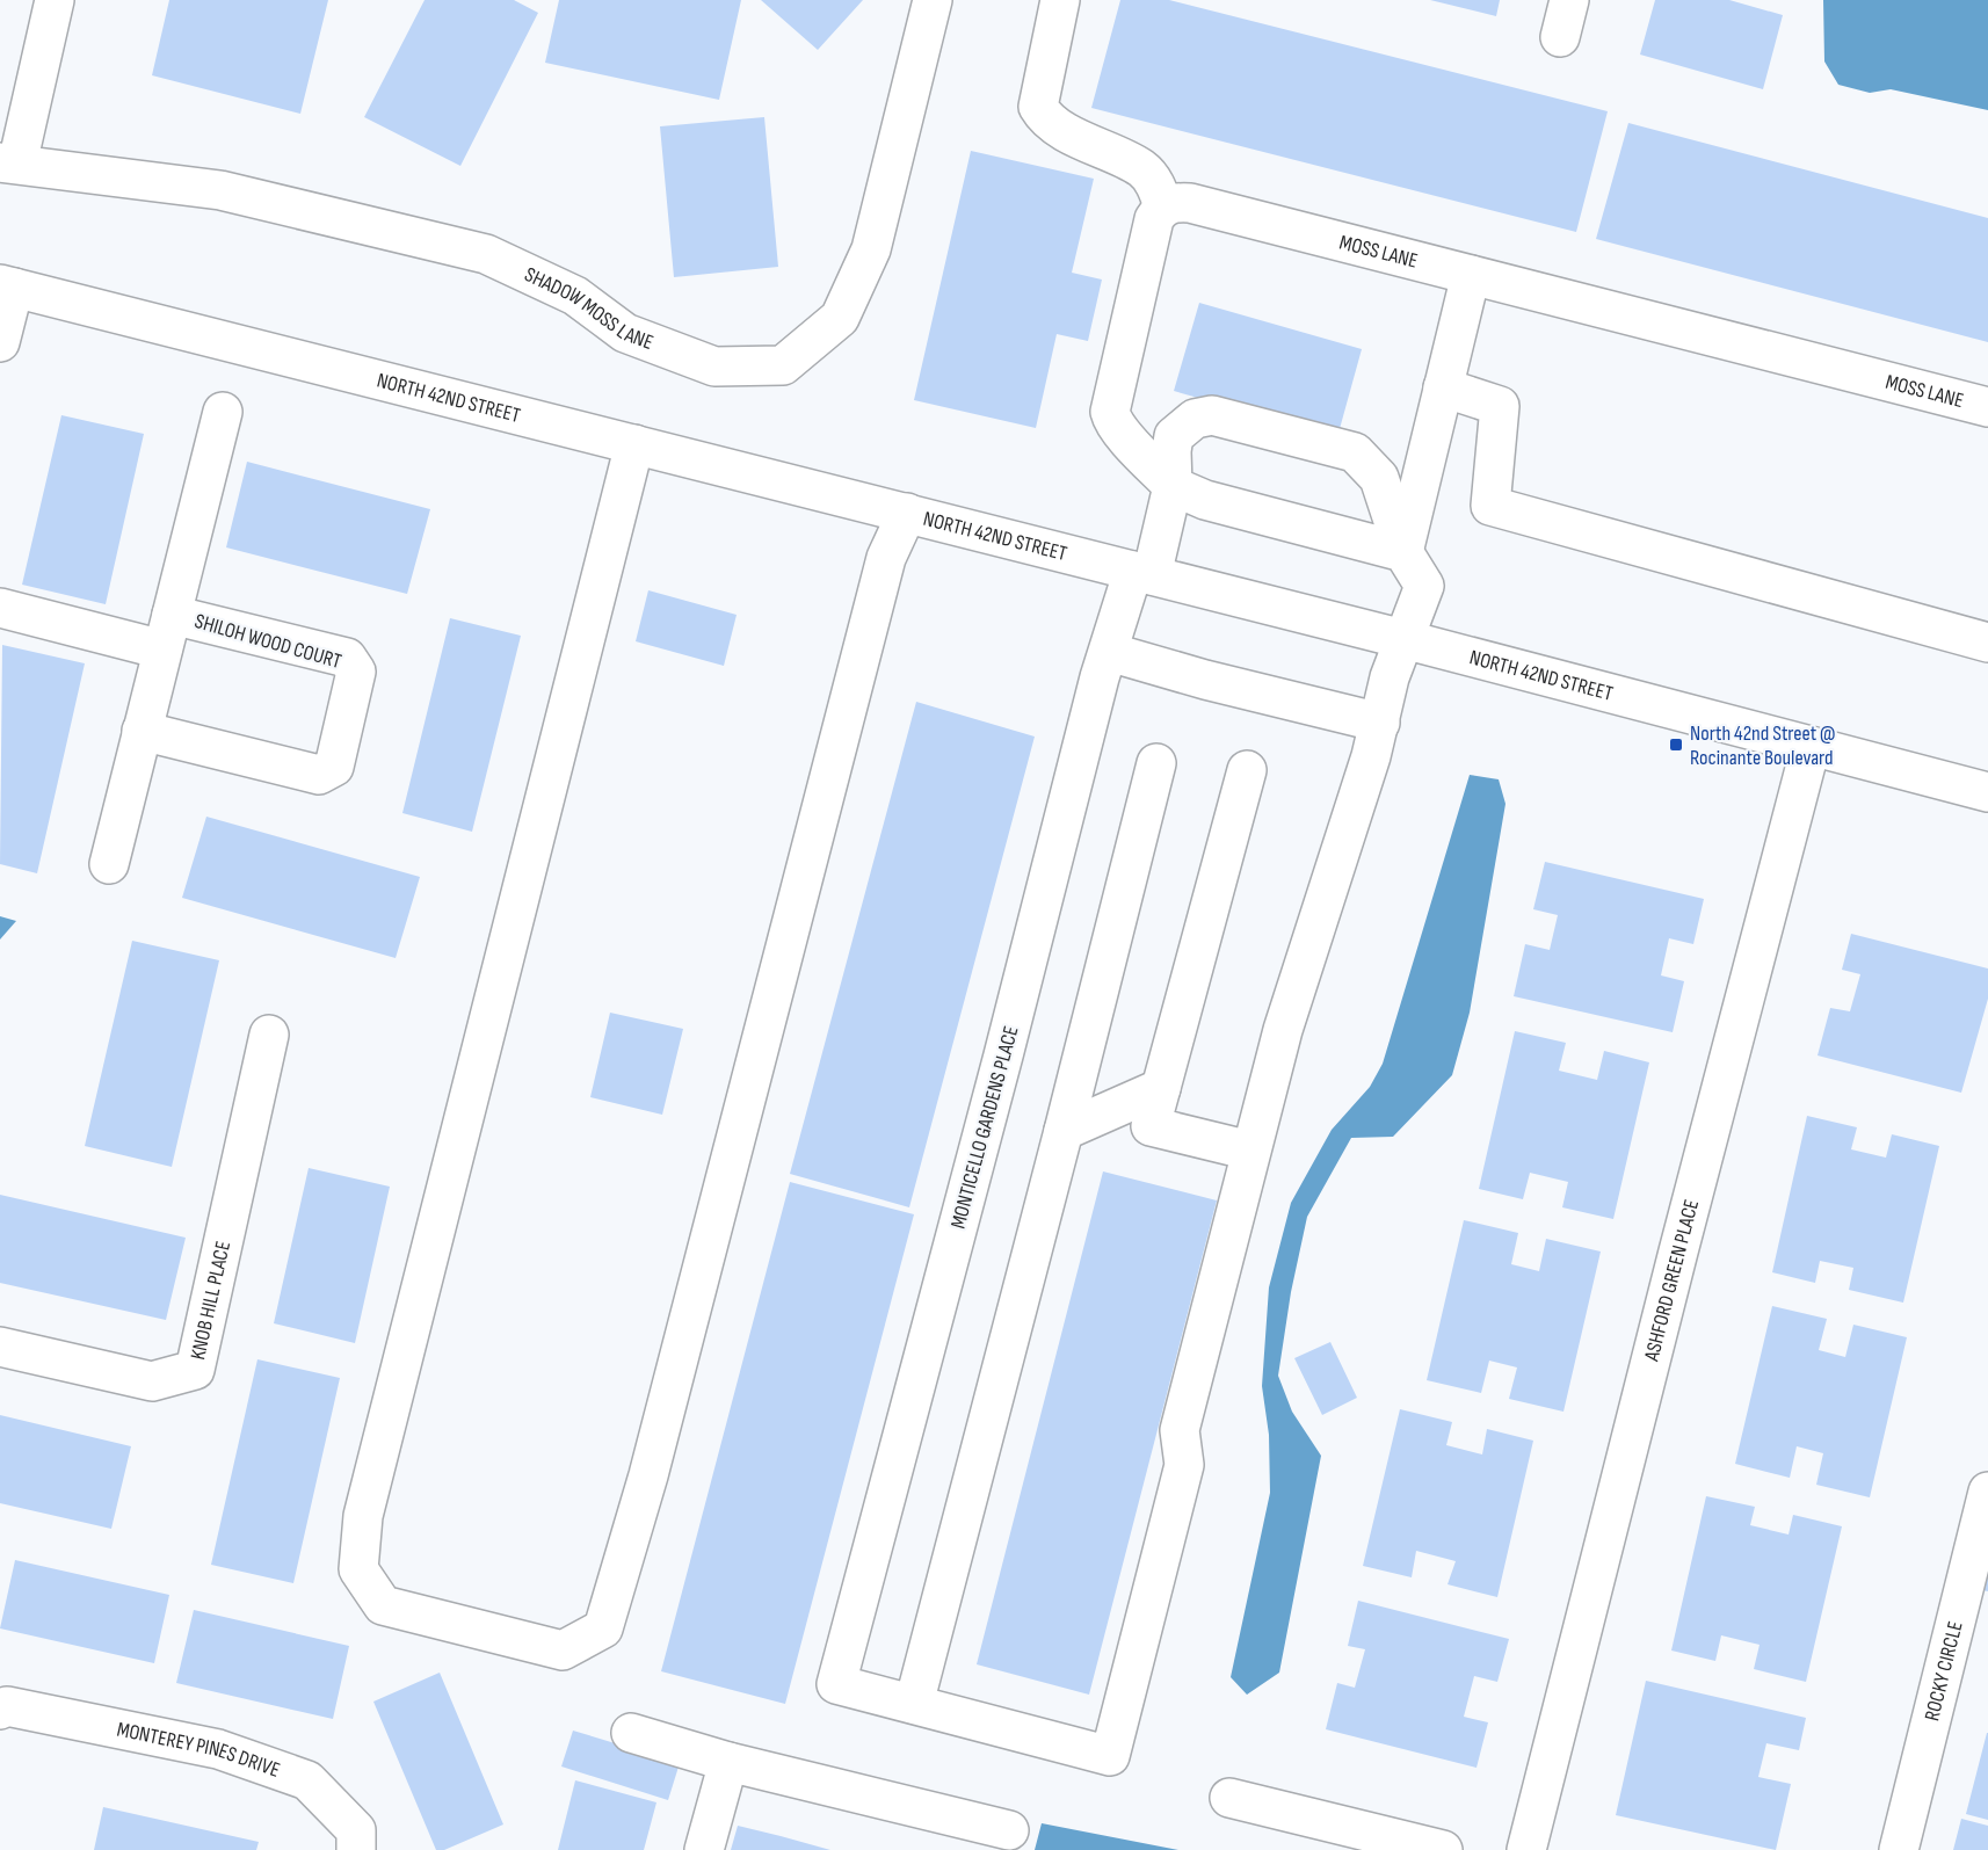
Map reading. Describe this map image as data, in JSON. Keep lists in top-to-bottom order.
{
  "streets": {
    "street": [
      "MOSS LANE",
      "SHADOW MOSS LANE",
      "NORTH 42ND STREET",
      "SHILOH WOOD COURT",
      "MONTICELLO GARDENS PLACE",
      "ASHFORD GREEN PLACE",
      "KNOB HILL PLACE",
      "ROCKY CIRCLE",
      "MONTEREY PINES DRIVE"
    ]
  },
  "crossings": [
    ["NORTH 42ND STREET", "MONTICELLO GARDENS PLACE"],
    ["NORTH 42ND STREET", "ASHFORD GREEN PLACE"]
  ],
  "places": {
    "transit": ["North 42nd Street @ Rocinante Boulevard"]
  }
}
